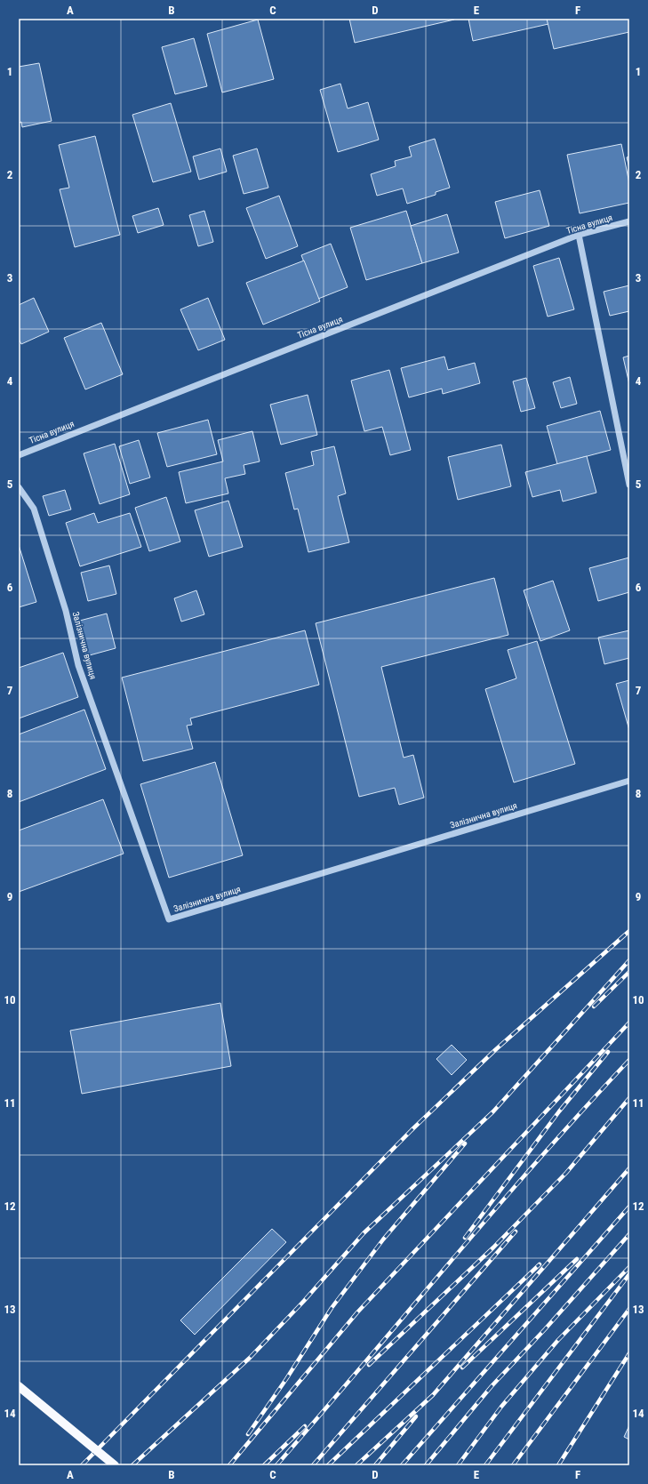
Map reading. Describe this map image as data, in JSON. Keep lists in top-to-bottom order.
{
  "streets": {
    "street": ["Тісна вулиця", "Залізнична вулиця"]
  },
  "grid": {
    "columns": [
      "A",
      "B",
      "C",
      "D",
      "E",
      "F"
    ],
    "rows": [
      "1",
      "2",
      "3",
      "4",
      "5",
      "6",
      "7",
      "8",
      "9",
      "10",
      "11",
      "12",
      "13",
      "14"
    ]
  }
}
